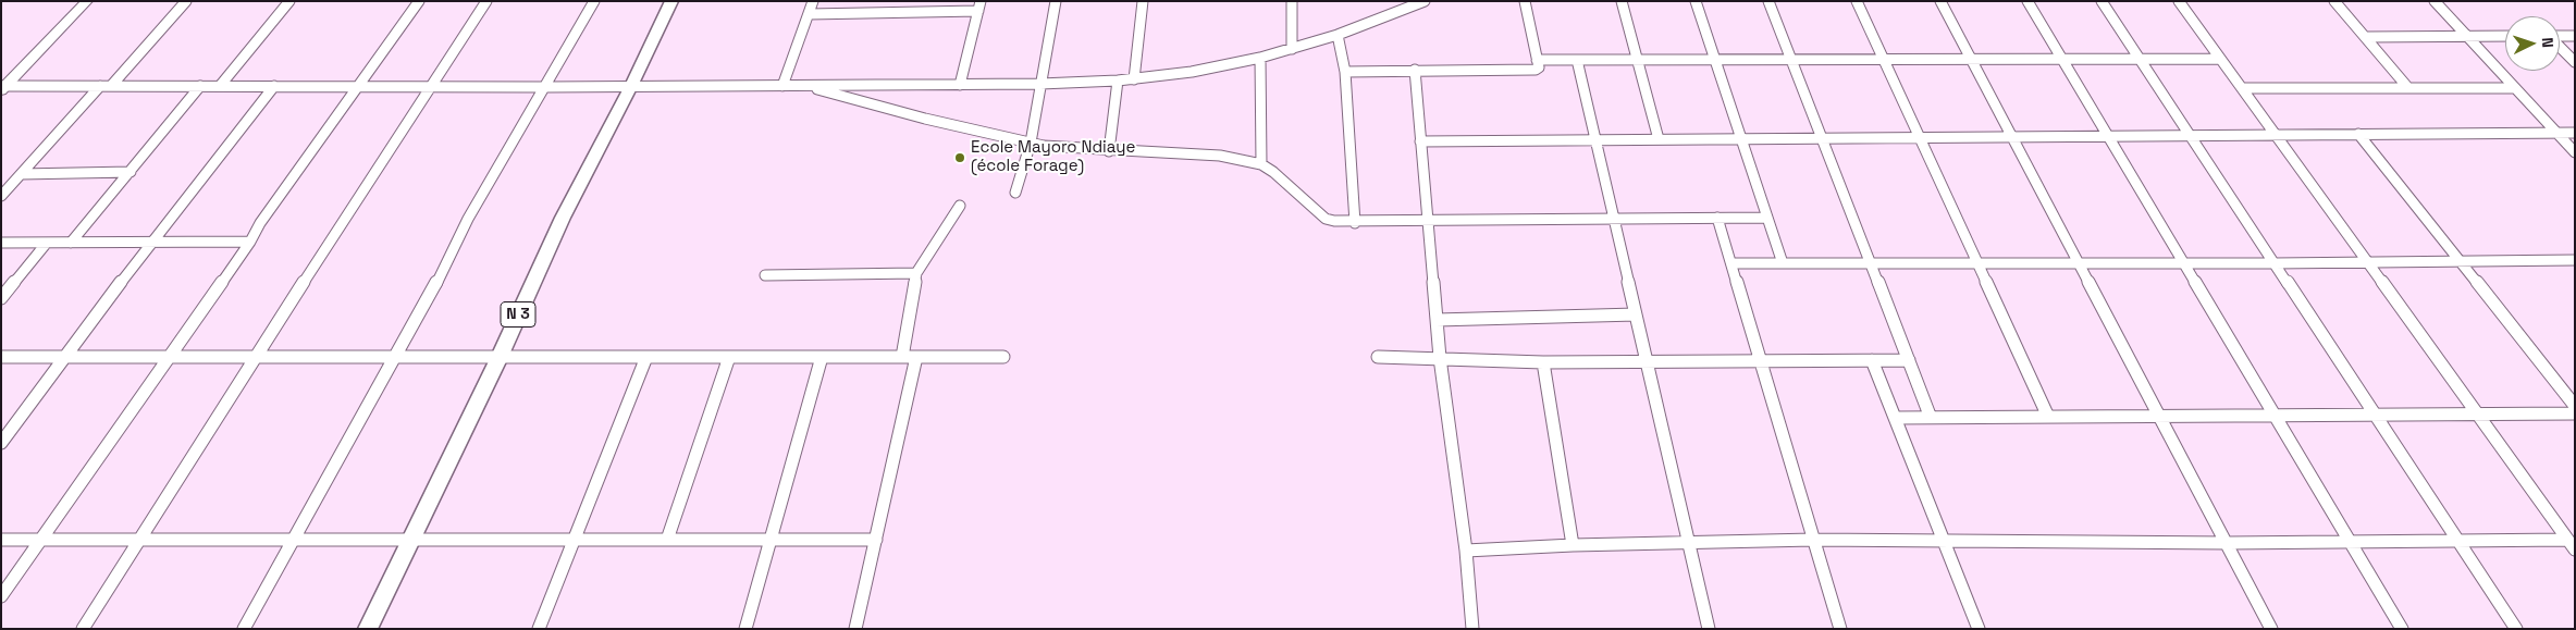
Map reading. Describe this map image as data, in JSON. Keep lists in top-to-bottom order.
{
  "streets": {
    "main road": ["N 3"]
  },
  "places": ["Ecole Mayoro Ndiaye (école Forage)"],
  "north": "right"
}
